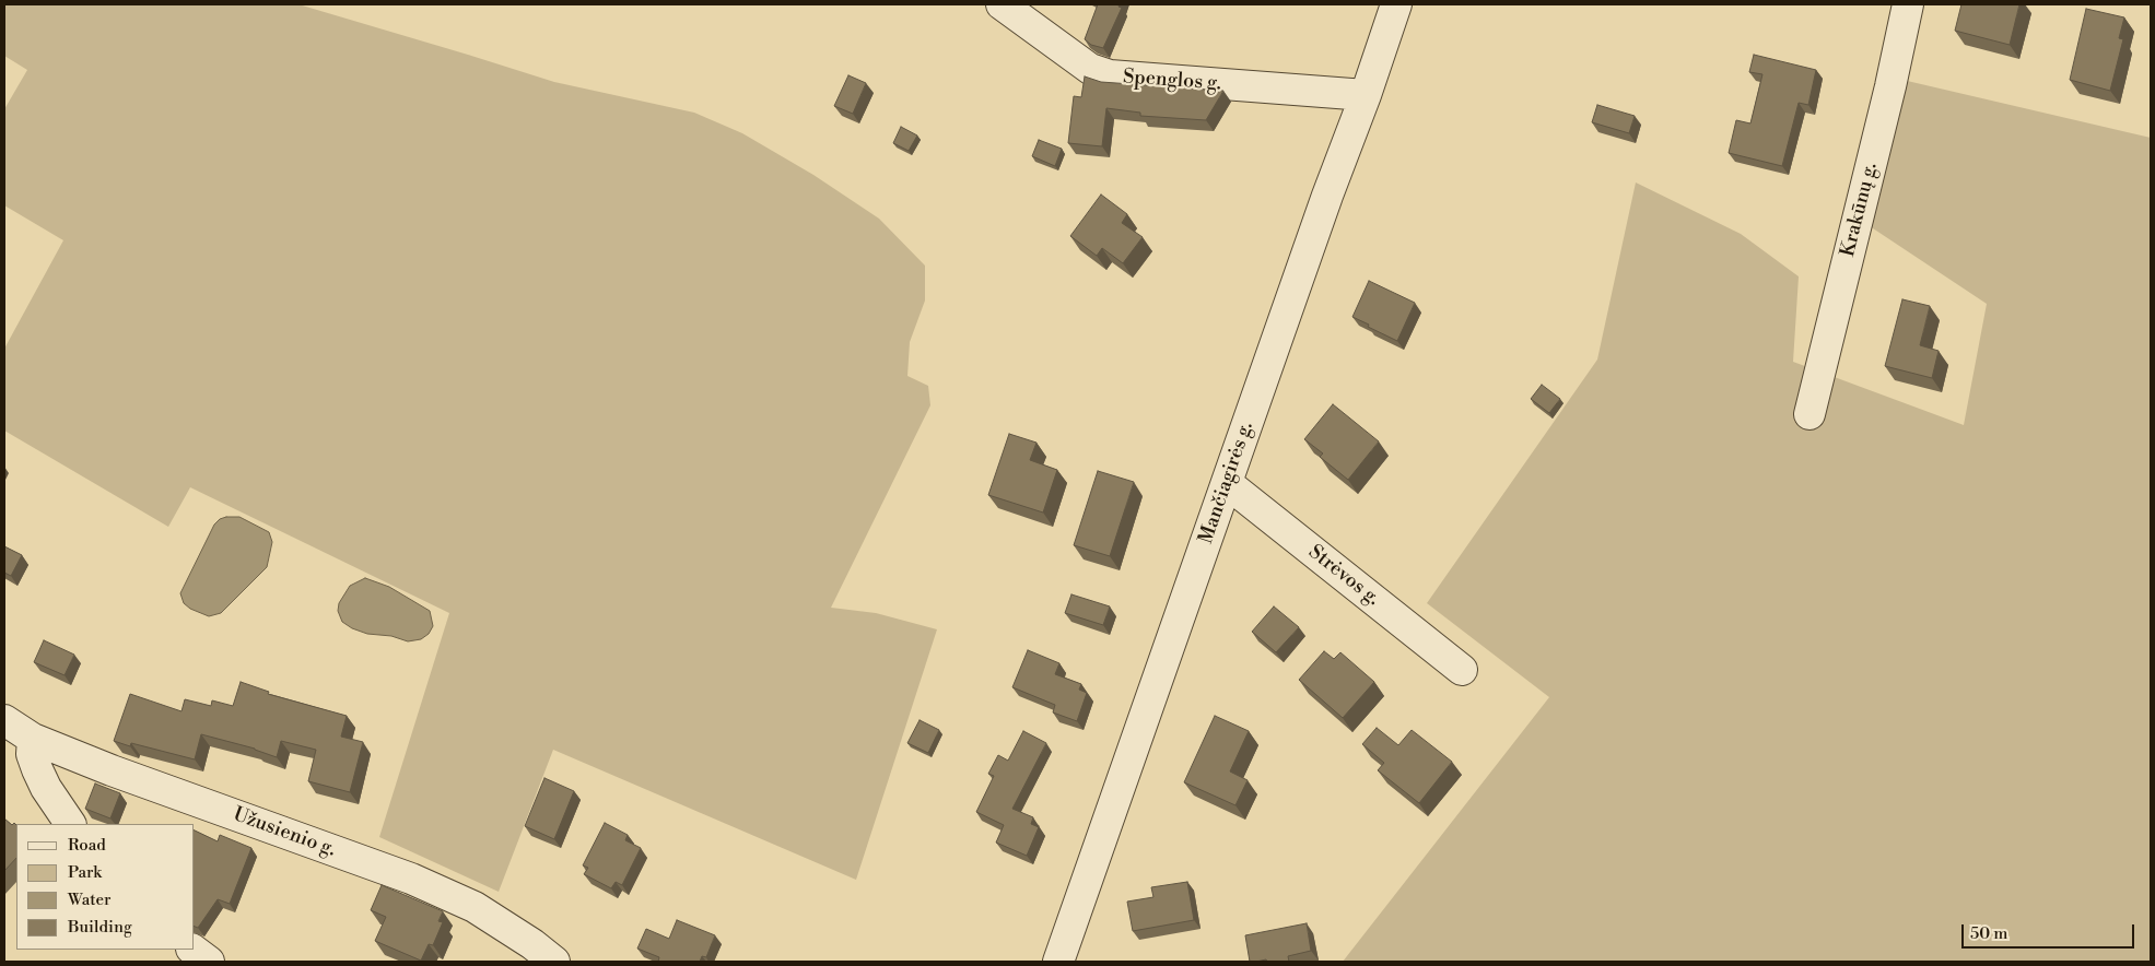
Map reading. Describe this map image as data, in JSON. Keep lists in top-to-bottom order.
{
  "streets": {
    "street": [
      "Spenglos g.",
      "Krakūnų g.",
      "Mančiagirės g.",
      "Strėvos g.",
      "Užusienio g."
    ]
  },
  "crossings": [
    ["Spenglos g.", "Mančiagirės g."],
    ["Mančiagirės g.", "Strėvos g."]
  ],
  "legend": [
    "Road",
    "Park",
    "Water",
    "Building"
  ],
  "scale_bar": "50 m"
}
